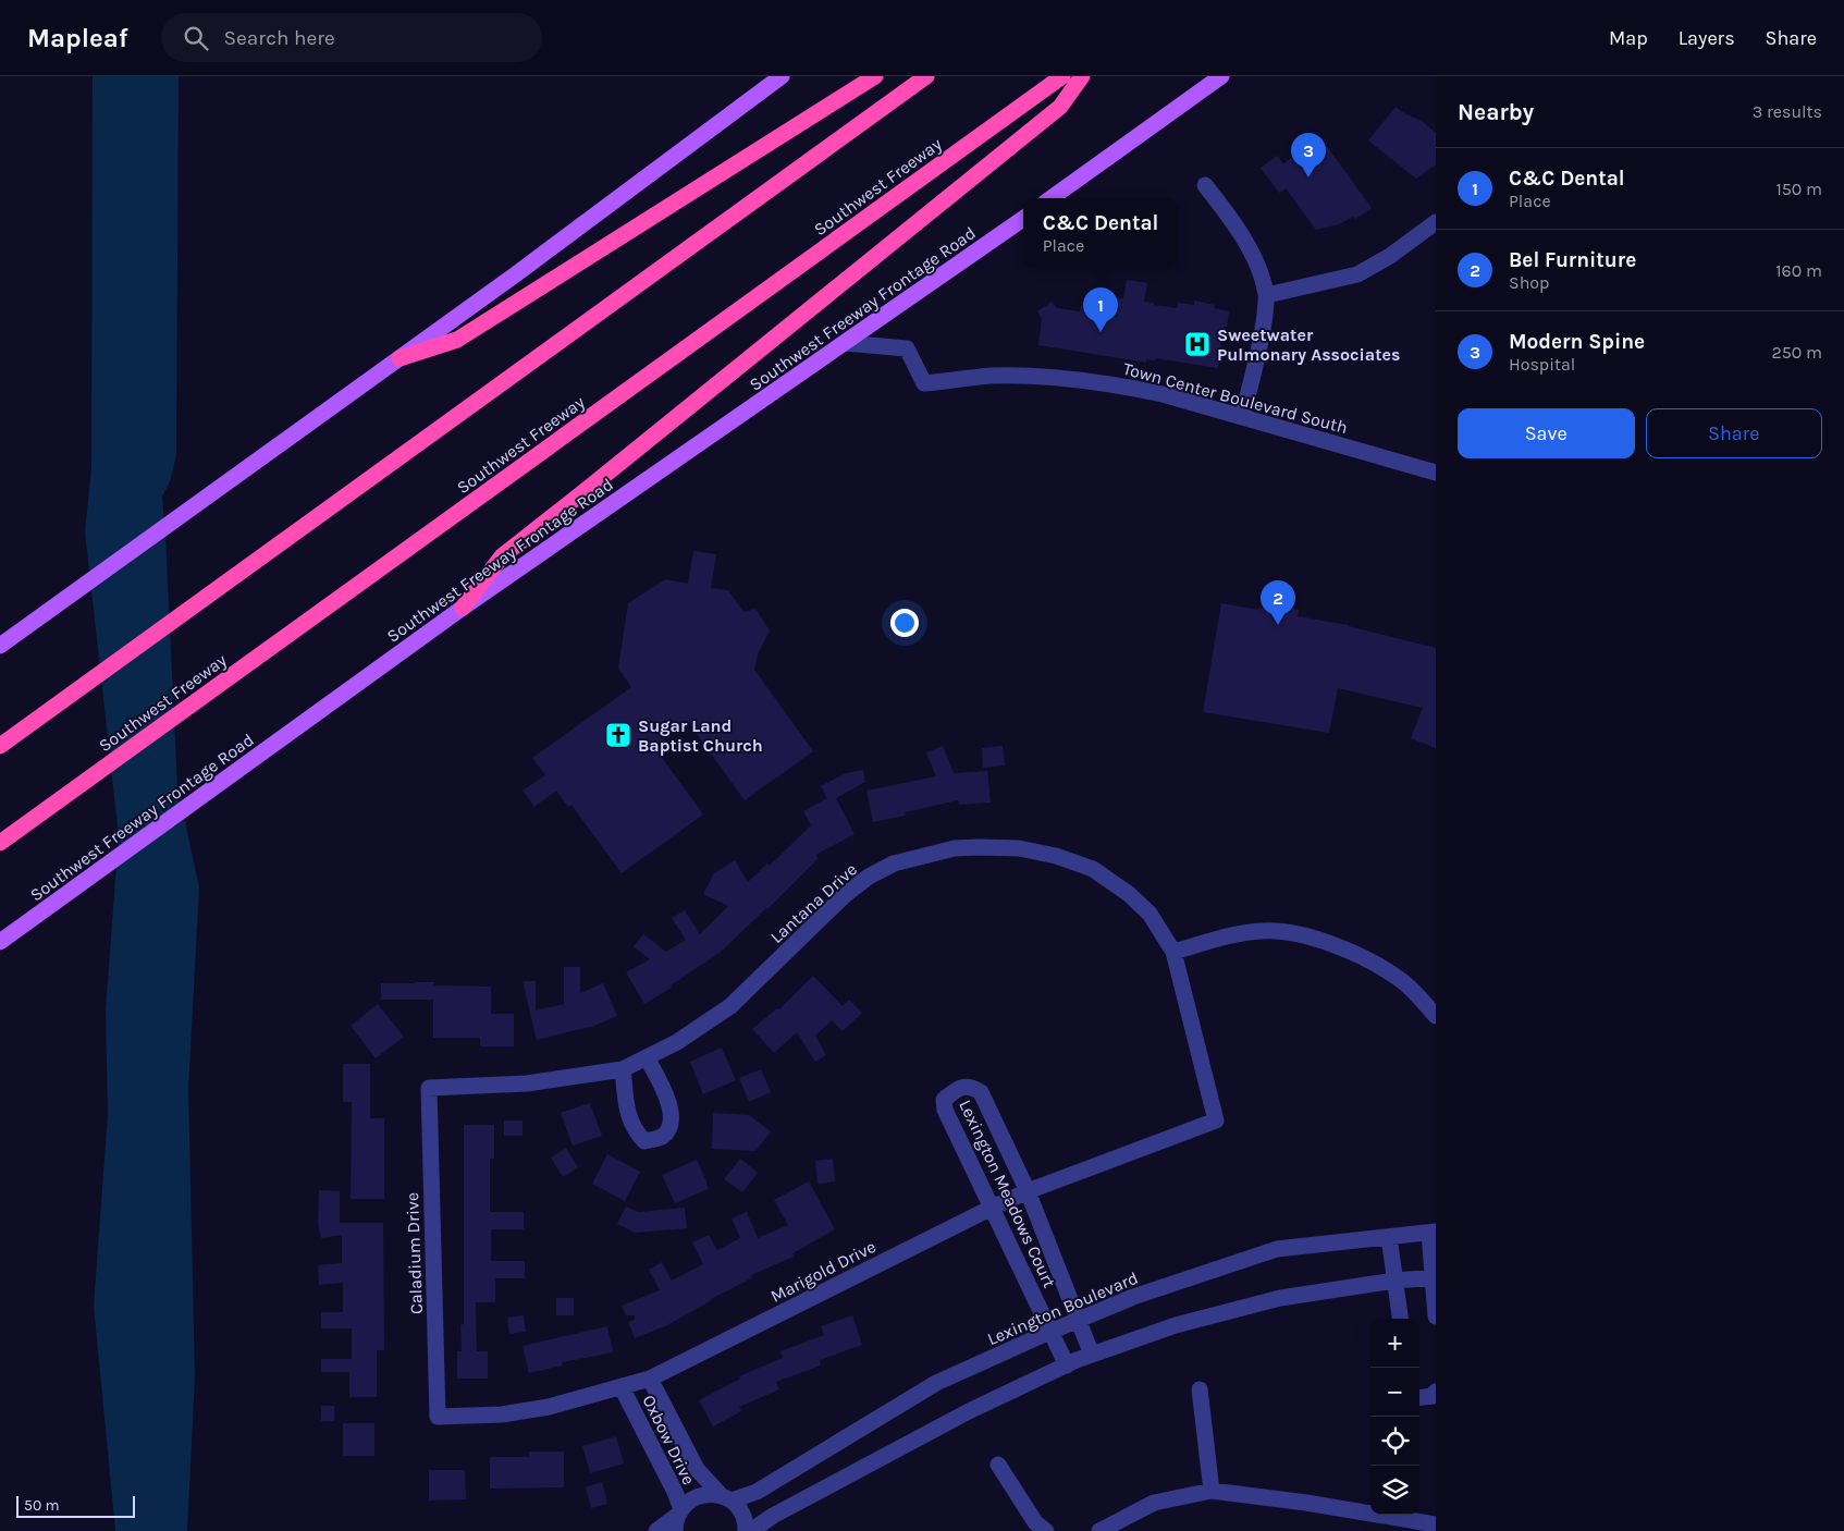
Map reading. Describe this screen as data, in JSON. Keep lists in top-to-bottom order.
{
  "streets": {
    "highway": ["Southwest Freeway"],
    "main road": ["Southwest Freeway Frontage Road"],
    "street": [
      "Town Center Boulevard South",
      "Lantana Drive",
      "Lexington Meadows Court",
      "Caladium Drive",
      "Marigold Drive",
      "Lexington Boulevard",
      "Oxbow Drive"
    ]
  },
  "crossings": [
    ["Southwest Freeway Frontage Road", "Town Center Boulevard South"],
    ["Lantana Drive", "Caladium Drive"],
    ["Lantana Drive", "Marigold Drive"],
    ["Lexington Meadows Court", "Marigold Drive"],
    ["Lexington Meadows Court", "Lexington Boulevard"],
    ["Caladium Drive", "Marigold Drive"],
    ["Marigold Drive", "Oxbow Drive"],
    ["Lexington Boulevard", "Oxbow Drive"]
  ],
  "places": {
    "hospital": ["Sweetwater Pulmonary Associates"],
    "church": ["Sugar Land Baptist Church"]
  },
  "scale_bar": "50 m",
  "page": {
    "header": "Mapleaf",
    "search": "Search here",
    "nav": ["Map", "Layers", "Share"],
    "heading": ["Nearby", "3 results"],
    "pins": ["3", "1", "2"],
    "list": [
      {
        "mark": "1",
        "name": "C&C Dental",
        "note": "Place",
        "value": "150 m"
      },
      {
        "mark": "2",
        "name": "Bel Furniture",
        "note": "Shop",
        "value": "160 m"
      },
      {
        "mark": "3",
        "name": "Modern Spine",
        "note": "Hospital",
        "value": "250 m"
      }
    ],
    "popup": ["C&C Dental", "Place"],
    "buttons": ["Save", "Share"],
    "map_buttons": ["+", "−"],
    "scale": "50 m"
  }
}
